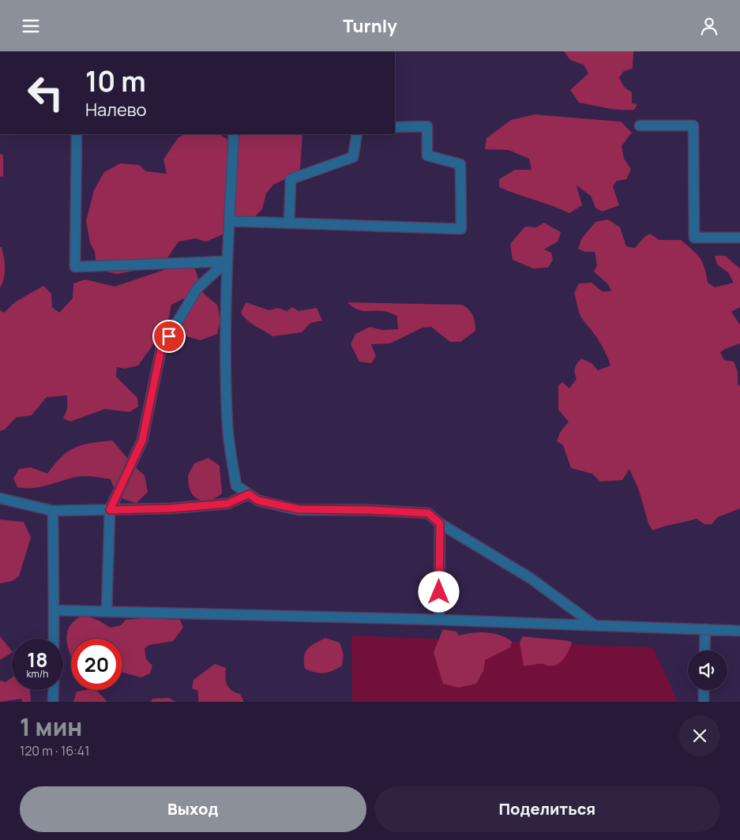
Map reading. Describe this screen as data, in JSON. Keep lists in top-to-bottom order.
{
  "page": {
    "header": "Turnly",
    "turn": ["10 m", "Налево"],
    "speed": "18 km/h",
    "limit": "20",
    "heading": ["1 мин", "120 m · 16:41"],
    "buttons": ["Выход", "Поделиться"]
  }
}
